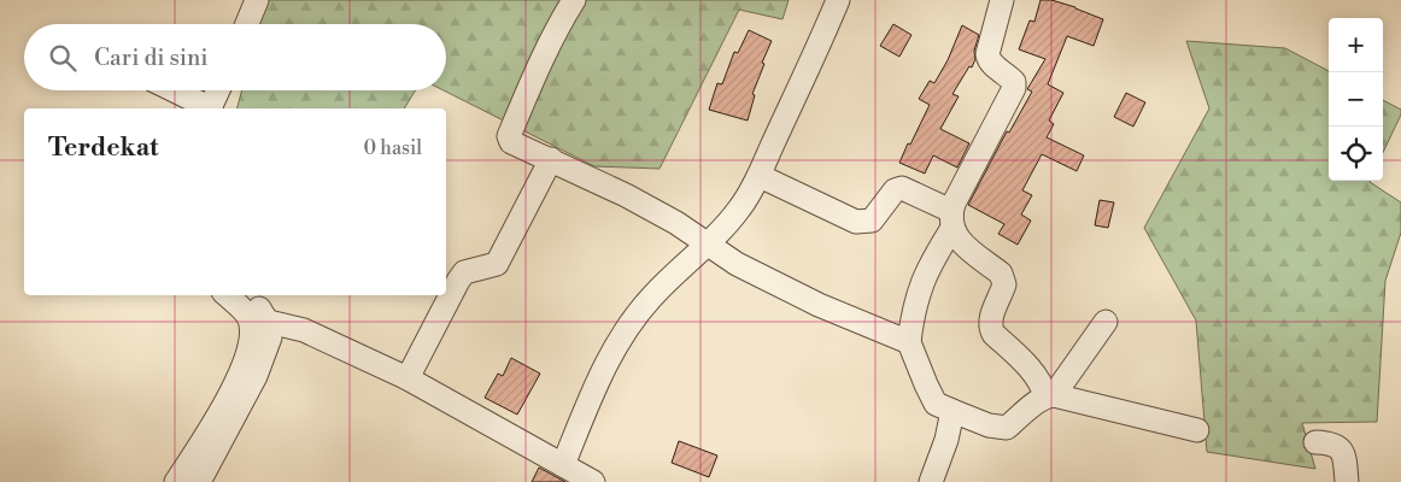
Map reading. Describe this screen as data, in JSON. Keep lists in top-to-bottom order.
{
  "page": {
    "map_buttons": ["+", "−"],
    "search": "Cari di sini",
    "heading": ["Terdekat", "0 hasil"]
  }
}
